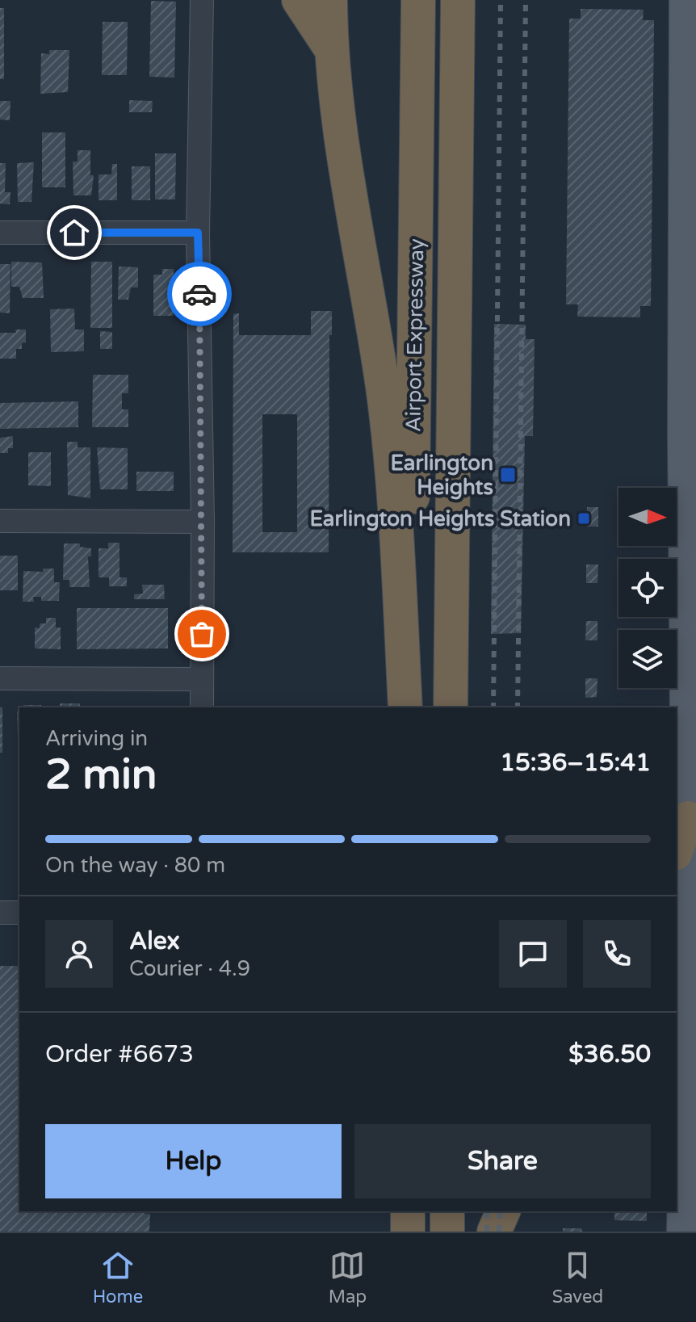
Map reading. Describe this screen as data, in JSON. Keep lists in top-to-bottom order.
{
  "streets": {
    "highway": ["Airport Expressway"]
  },
  "places": {
    "transit": ["Earlington Heights", "Earlington Heights Station"]
  },
  "north": "right",
  "page": {
    "heading": ["2 min", "Arriving in", "15:36–15:41"],
    "panel": [
      "Alex",
      "Courier · 4.9",
      "Order #6673",
      "$36.50"
    ],
    "bar": "On the way · 80 m",
    "buttons": ["Help", "Share"],
    "tabs": ["Home", "Map", "Saved"]
  }
}
